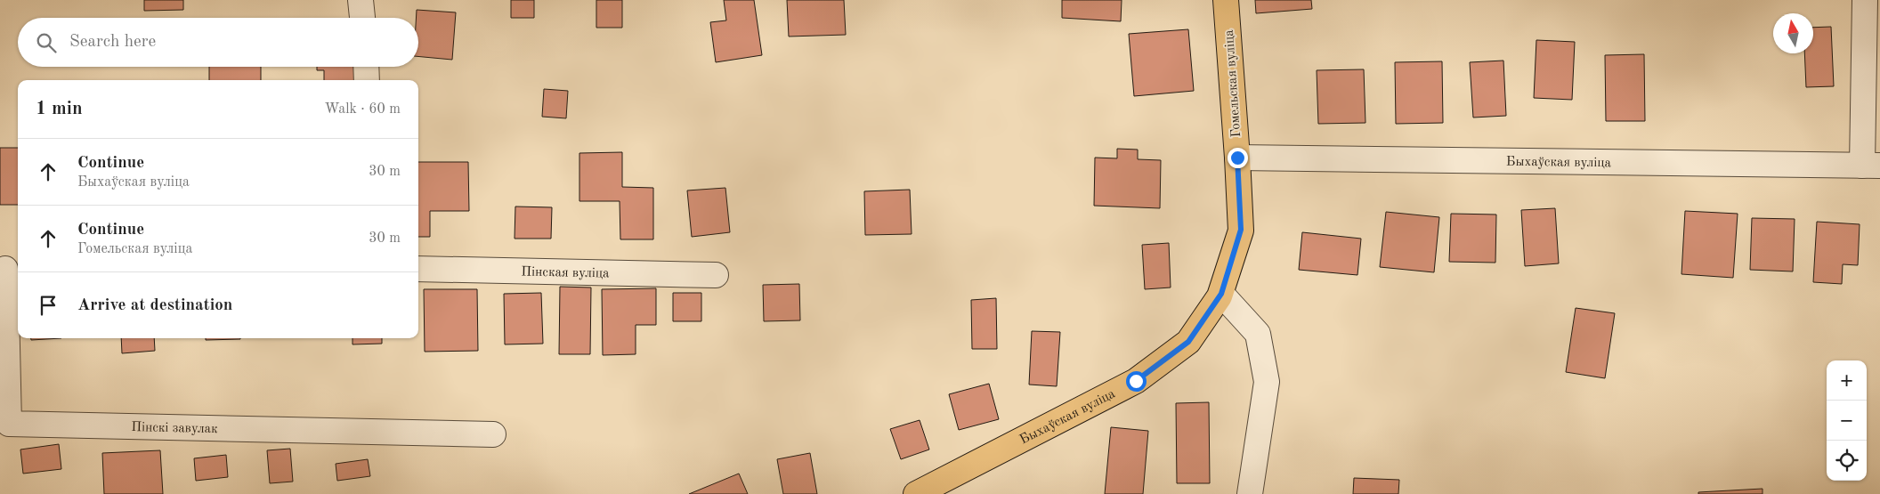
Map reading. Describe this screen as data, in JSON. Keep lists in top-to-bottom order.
{
  "streets": {
    "main road": ["Гомельская вуліца", "Быхаўская вуліца"],
    "street": ["Пінская вуліца", "Пінскі завулак"]
  },
  "crossings": [
    ["Гомельская вуліца", "Быхаўская вуліца"]
  ],
  "north": "top",
  "page": {
    "search": "Search here",
    "heading": ["1 min", "Walk · 60 m"],
    "list": [
      ["Continue", "Быхаўская вуліца", "30 m"],
      ["Continue", "Гомельская вуліца", "30 m"],
      "Arrive at destination"
    ],
    "map_buttons": ["+", "−"]
  }
}
